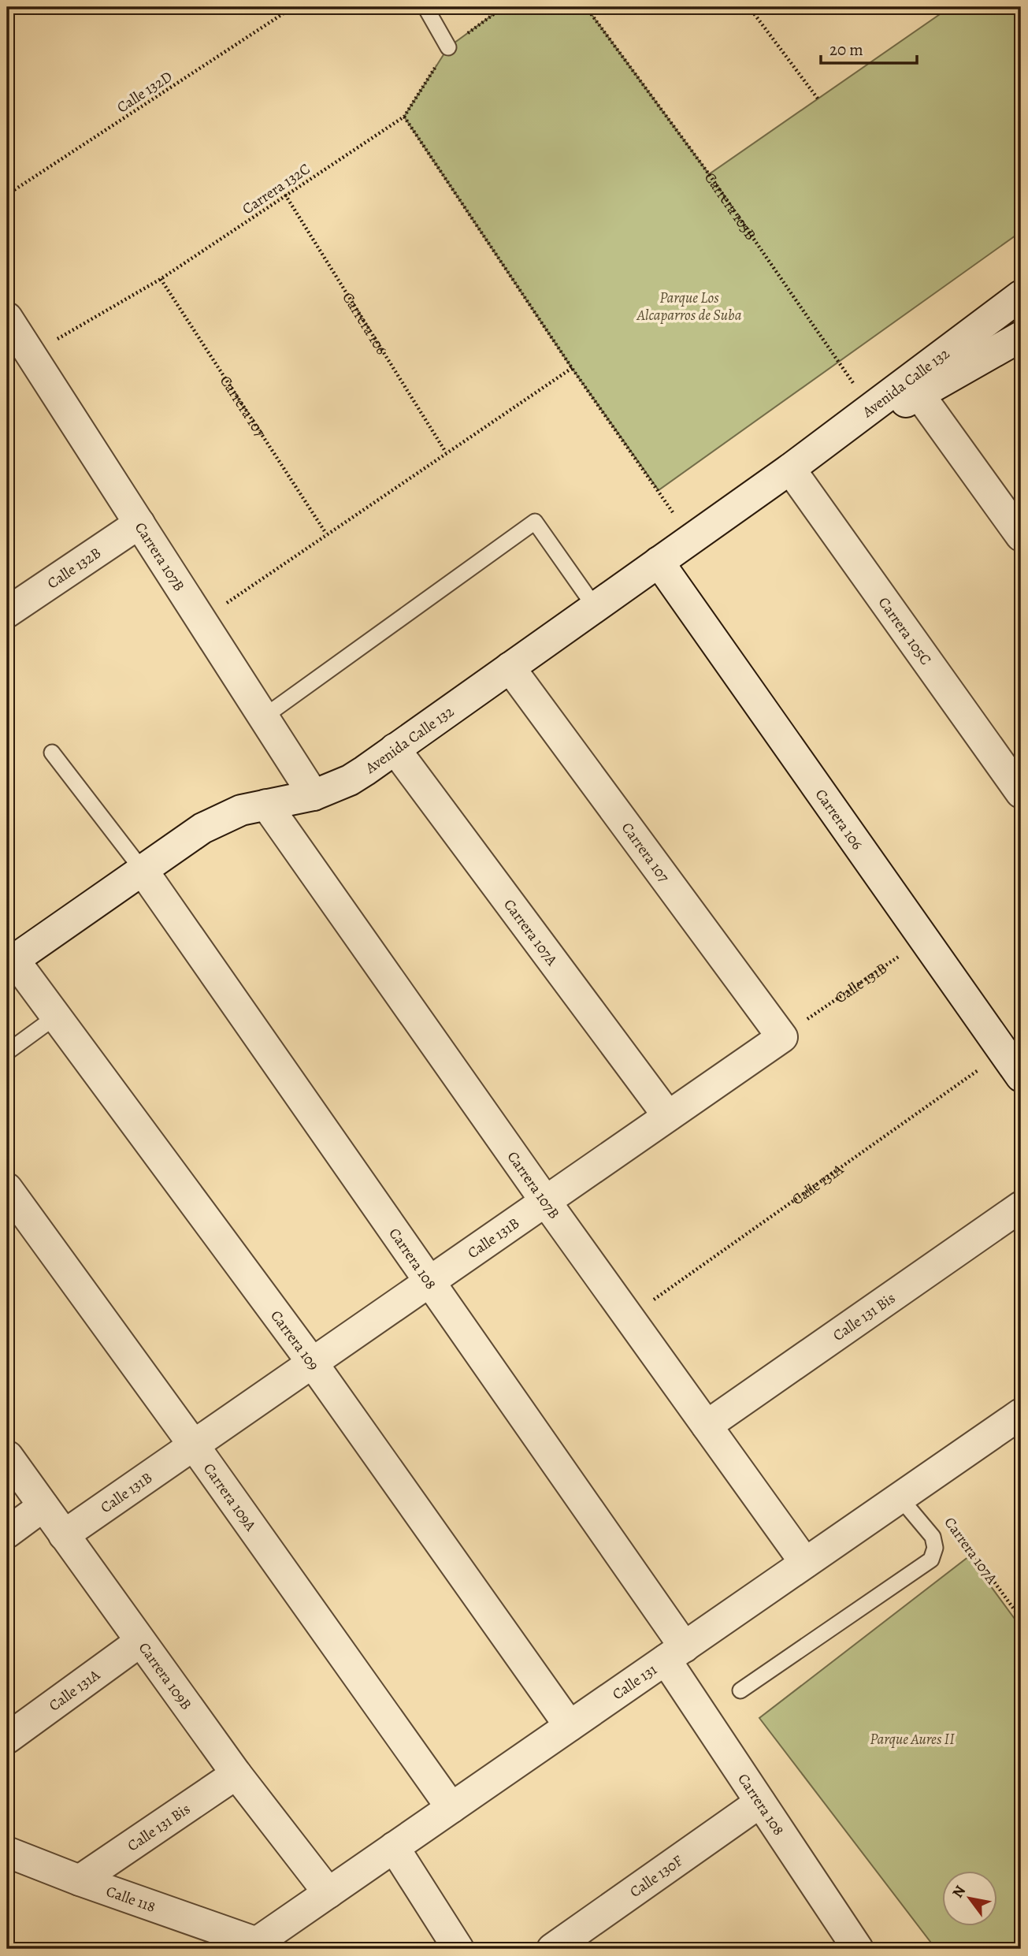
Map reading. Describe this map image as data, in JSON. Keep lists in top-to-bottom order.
{
  "streets": {
    "street": [
      "Carrera 106",
      "Avenida Calle 132",
      "Carrera 107",
      "Carrera 107B",
      "Calle 132B",
      "Carrera 105C",
      "Carrera 107A",
      "Calle 131B",
      "Calle 131A",
      "Carrera 108",
      "Calle 131 Bis",
      "Carrera 109",
      "Carrera 109A",
      "Carrera 109B",
      "Calle 131",
      "Calle 130F",
      "Calle 118"
    ],
    "path": ["Calle 132D", "Carrera 132C", "Carrera 105B"]
  },
  "crossings": [
    ["Carrera 132C", "Carrera 106"],
    ["Carrera 132C", "Carrera 107"],
    ["Carrera 132C", "Carrera 107B"],
    ["Carrera 105B", "Avenida Calle 132"],
    ["Carrera 106", "Avenida Calle 132"],
    ["Carrera 106", "Calle 131B"],
    ["Carrera 106", "Calle 131A"],
    ["Avenida Calle 132", "Carrera 107"],
    ["Avenida Calle 132", "Carrera 107B"],
    ["Avenida Calle 132", "Carrera 105C"],
    ["Avenida Calle 132", "Carrera 107A"],
    ["Avenida Calle 132", "Carrera 108"],
    ["Avenida Calle 132", "Carrera 109"],
    ["Carrera 107", "Calle 131B"],
    ["Carrera 107B", "Calle 132B"],
    ["Carrera 107B", "Calle 131B"],
    ["Carrera 107B", "Calle 131A"],
    ["Carrera 107B", "Calle 131 Bis"],
    ["Carrera 107B", "Calle 131"],
    ["Carrera 107A", "Calle 131B"],
    ["Calle 131B", "Carrera 108"],
    ["Calle 131B", "Carrera 109"],
    ["Calle 131B", "Carrera 109A"],
    ["Calle 131B", "Carrera 109B"],
    ["Calle 131A", "Carrera 109B"],
    ["Carrera 108", "Calle 131"],
    ["Carrera 108", "Calle 130F"],
    ["Calle 131 Bis", "Carrera 109B"],
    ["Calle 131 Bis", "Calle 118"],
    ["Carrera 109", "Calle 131"],
    ["Carrera 109A", "Calle 131"],
    ["Carrera 109B", "Calle 131"],
    ["Calle 131", "Calle 118"]
  ],
  "parks": ["Parque Los Alcaparros de Suba", "Parque Aures II"],
  "scale_bar": "20 m",
  "north": "top left"
}
